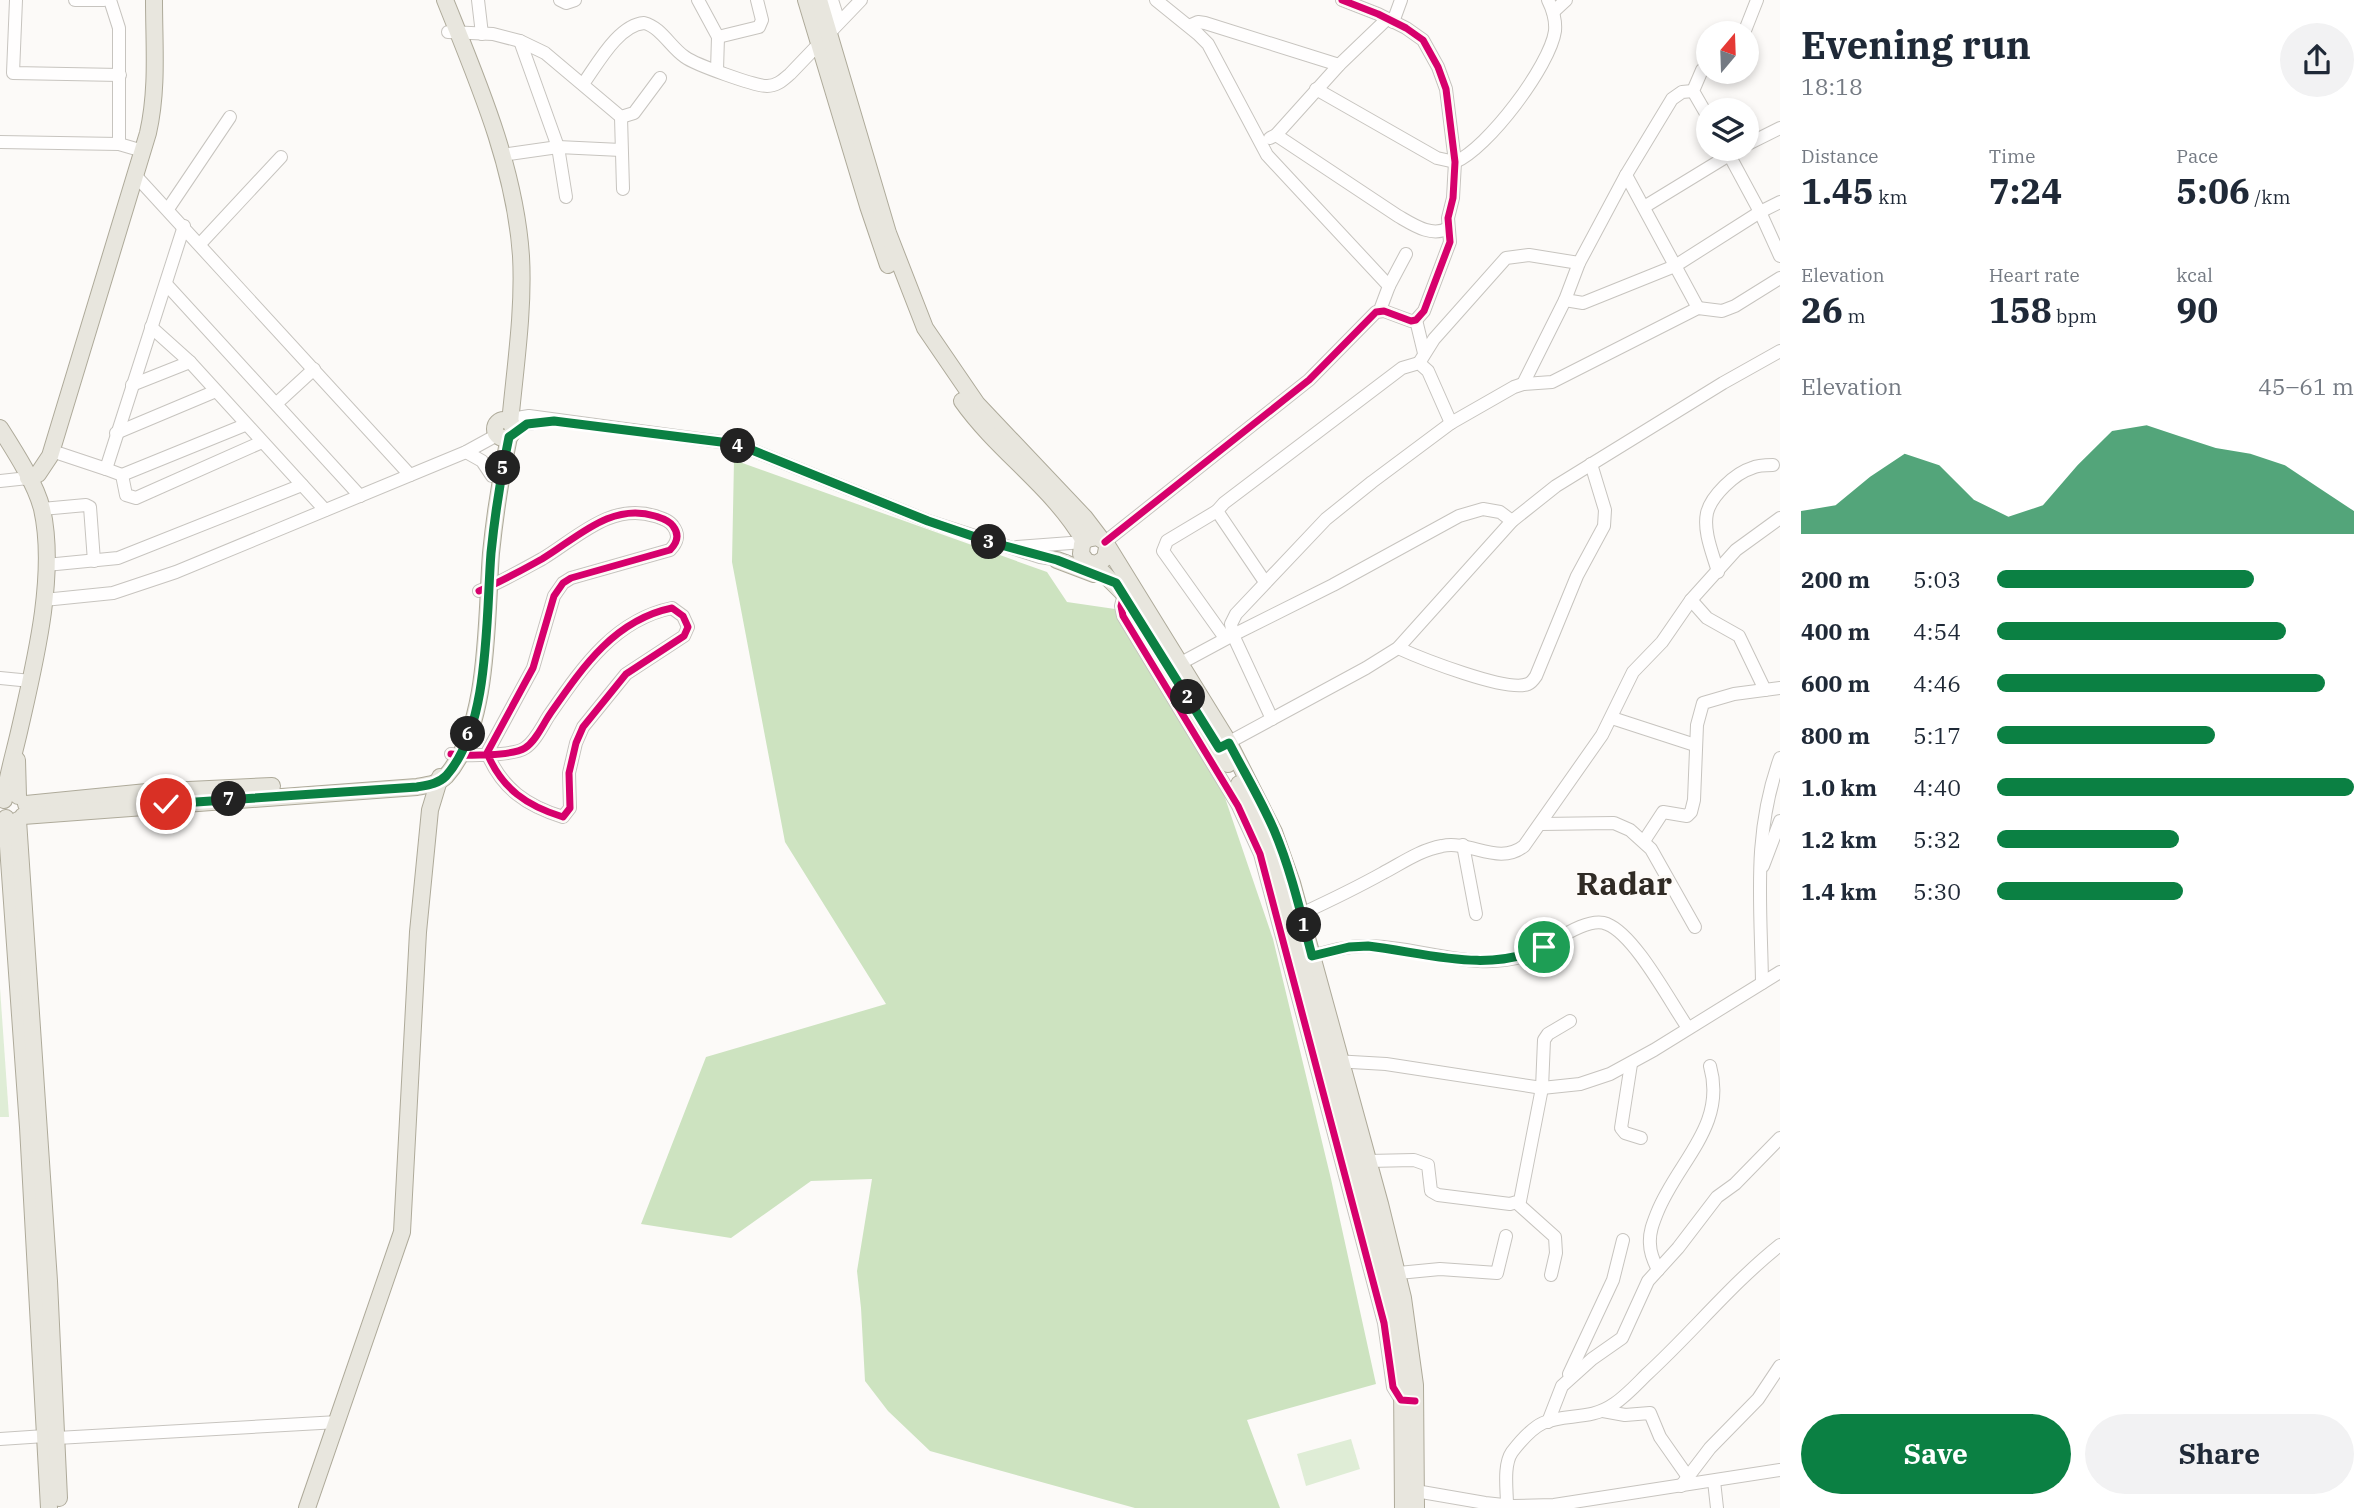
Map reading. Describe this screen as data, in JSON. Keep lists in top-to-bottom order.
{
  "districts": ["Radar"],
  "north": "top",
  "page": {
    "heading": ["Evening run", "18:18"],
    "stats": [
      ["Distance", "1.45 km"],
      ["Time", "7:24"],
      ["Pace", "5:06 /km"],
      ["Elevation", "26 m"],
      ["Heart rate", "158 bpm"],
      ["kcal", "90"]
    ],
    "chart": ["Elevation", "45–61 m"],
    "pins": [
      "4",
      "5",
      "3",
      "2",
      "6",
      "7",
      "1"
    ],
    "list": [
      {
        "name": "200 m",
        "note": "5:03"
      },
      {
        "name": "400 m",
        "note": "4:54"
      },
      {
        "name": "600 m",
        "note": "4:46"
      },
      {
        "name": "800 m",
        "note": "5:17"
      },
      {
        "name": "1.0 km",
        "note": "4:40"
      },
      {
        "name": "1.2 km",
        "note": "5:32"
      },
      {
        "name": "1.4 km",
        "note": "5:30"
      }
    ],
    "buttons": ["Save", "Share"]
  }
}
